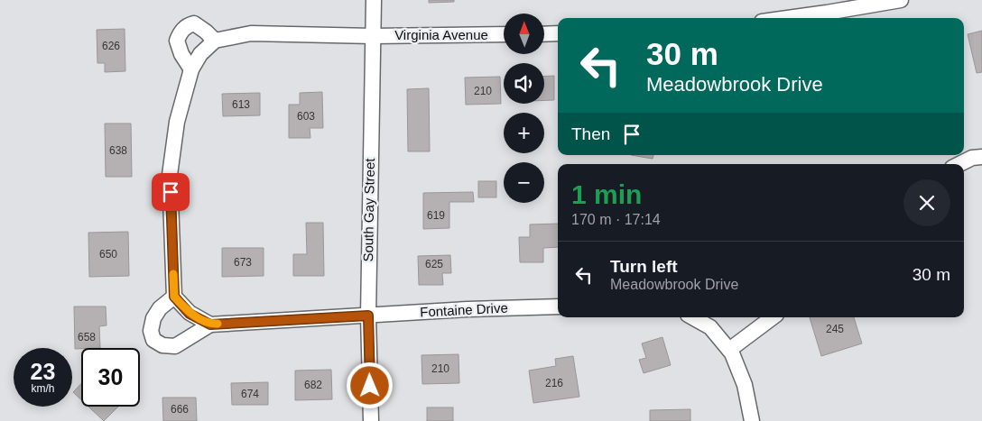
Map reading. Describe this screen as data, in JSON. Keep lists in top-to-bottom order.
{
  "streets": {
    "street": ["Virginia Avenue", "South Gay Street", "Fontaine Drive"]
  },
  "crossings": [
    ["Virginia Avenue", "South Gay Street"],
    ["South Gay Street", "Fontaine Drive"]
  ],
  "house_numbers": [
    "626",
    "210",
    "613",
    "603",
    "638",
    "619",
    "650",
    "673",
    "625",
    "245",
    "658",
    "210",
    "216",
    "682",
    "674",
    "666"
  ],
  "north": "top",
  "page": {
    "map_buttons": ["+", "−"],
    "turn": ["30 m", "Meadowbrook Drive"],
    "then": "Then",
    "heading": ["1 min", "170 m · 17:14"],
    "list": [
      {
        "name": "Turn left",
        "note": "Meadowbrook Drive",
        "value": "30 m"
      }
    ],
    "speed": "23 km/h",
    "limit": "30"
  }
}
